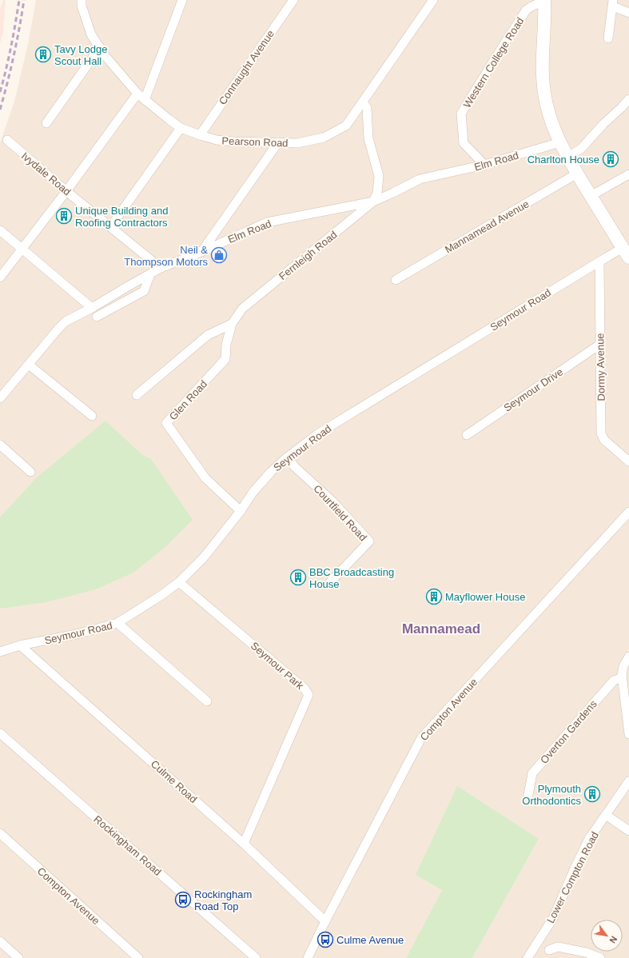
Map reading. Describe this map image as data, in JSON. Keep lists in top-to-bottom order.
{
  "streets": {
    "street": [
      "Western College Road",
      "Connaught Avenue",
      "Pearson Road",
      "Elm Road",
      "Ivydale Road",
      "Mannamead Avenue",
      "Fernleigh Road",
      "Seymour Road",
      "Dormy Avenue",
      "Seymour Drive",
      "Glen Road",
      "Courtfield Road",
      "Seymour Park",
      "Compton Avenue",
      "Overton Gardens",
      "Culme Road",
      "Rockingham Road",
      "Lower Compton Road"
    ]
  },
  "crossings": [
    ["Western College Road", "Elm Road"],
    ["Connaught Avenue", "Pearson Road"],
    ["Elm Road", "Ivydale Road"],
    ["Elm Road", "Fernleigh Road"],
    ["Fernleigh Road", "Glen Road"],
    ["Seymour Road", "Dormy Avenue"],
    ["Seymour Road", "Glen Road"],
    ["Seymour Road", "Courtfield Road"],
    ["Seymour Road", "Seymour Park"],
    ["Seymour Road", "Culme Road"],
    ["Dormy Avenue", "Seymour Drive"],
    ["Seymour Park", "Culme Road"],
    ["Compton Avenue", "Culme Road"]
  ],
  "districts": ["Mannamead"],
  "places": {
    "building": [
      "Tavy Lodge Scout Hall",
      "Charlton House",
      "Unique Building and Roofing Contractors",
      "BBC Broadcasting House",
      "Mayflower House",
      "Plymouth Orthodontics"
    ],
    "shop": ["Neil & Thompson Motors"],
    "bus stop": ["Rockingham Road Top", "Culme Avenue"]
  },
  "north": "bottom right"
}
